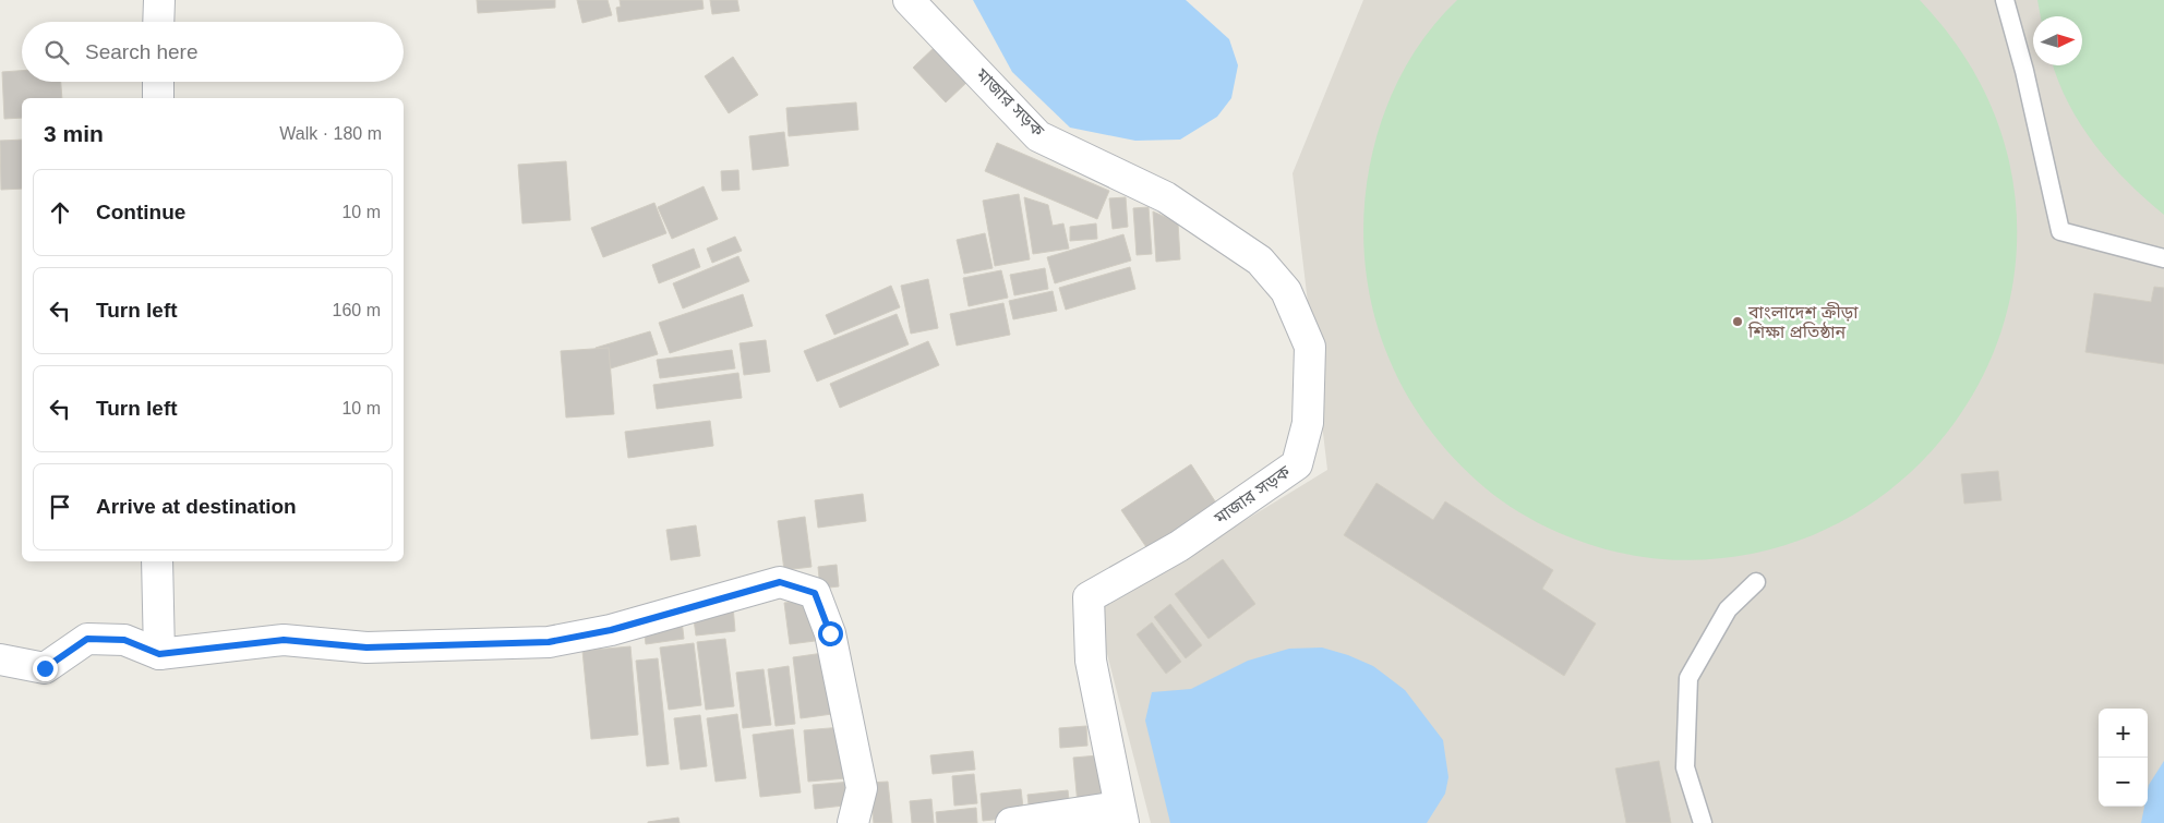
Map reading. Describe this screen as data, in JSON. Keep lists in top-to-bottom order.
{
  "streets": {
    "street": ["মাজার সড়ক"]
  },
  "places": ["বাংলাদেশ ক্রীড়া শিক্ষা প্রতিষ্ঠান"],
  "north": "right",
  "page": {
    "search": "Search here",
    "heading": ["3 min", "Walk · 180 m"],
    "list": [
      ["Continue", "10 m"],
      ["Turn left", "160 m"],
      ["Turn left", "10 m"],
      "Arrive at destination"
    ],
    "map_buttons": ["+", "−"]
  }
}
